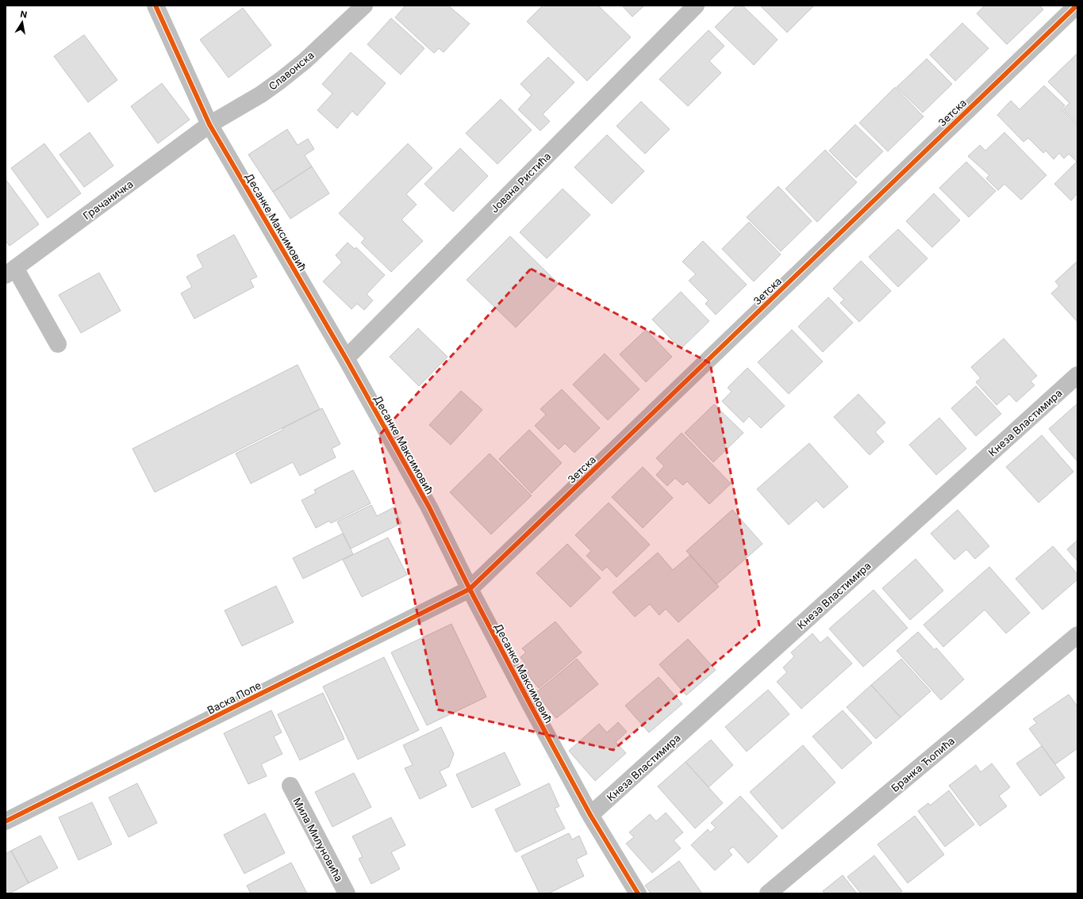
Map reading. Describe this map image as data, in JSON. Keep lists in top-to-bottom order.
{
  "streets": {
    "street": [
      "Славонска",
      "Зетска",
      "Јована Ристића",
      "Грачаничка",
      "Десанке Максимовић",
      "Кнеза Властимира",
      "Васка Попе",
      "Бранка Ћопића",
      "Мила Милуновића"
    ]
  },
  "crossings": [
    ["Славонска", "Грачаничка"],
    ["Славонска", "Десанке Максимовић"],
    ["Зетска", "Десанке Максимовић"],
    ["Зетска", "Васка Попе"],
    ["Јована Ристића", "Десанке Максимовић"],
    ["Грачаничка", "Десанке Максимовић"],
    ["Десанке Максимовић", "Кнеза Властимира"],
    ["Десанке Максимовић", "Васка Попе"]
  ],
  "north": "top"
}
